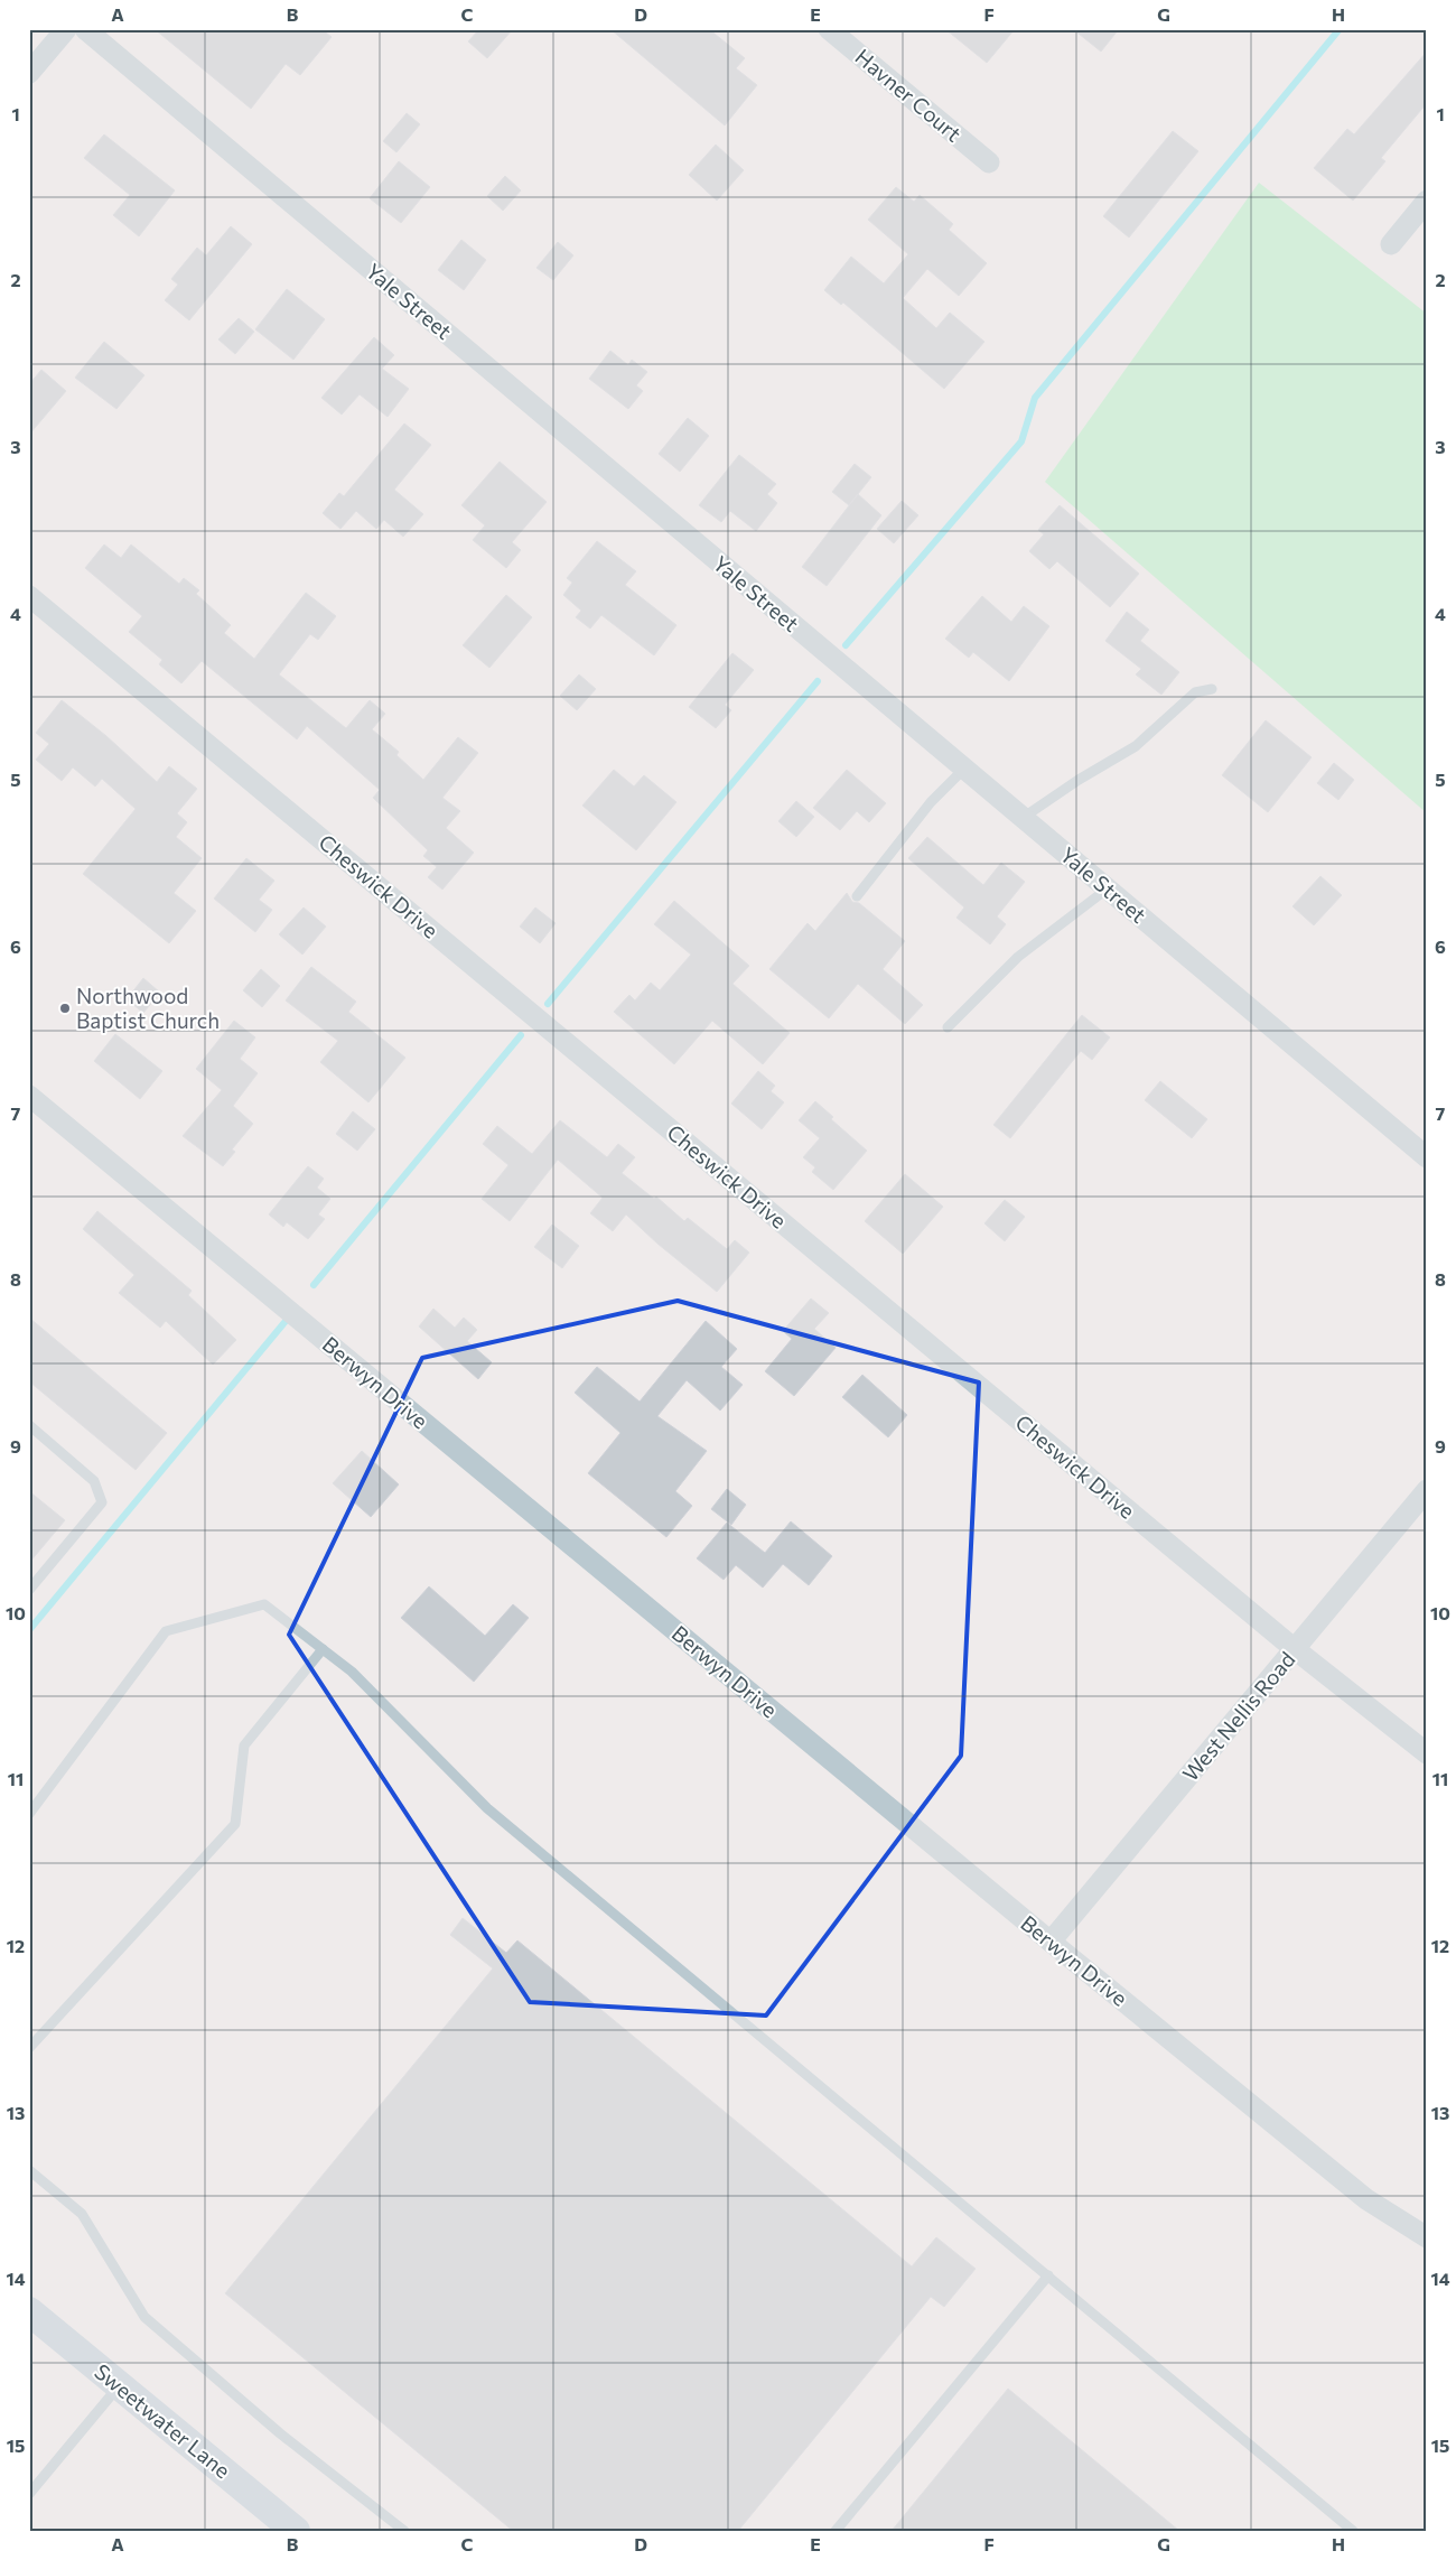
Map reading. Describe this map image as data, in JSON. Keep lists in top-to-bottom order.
{
  "streets": {
    "street": [
      "Havner Court",
      "Yale Street",
      "Cheswick Drive",
      "Berwyn Drive",
      "West Nellis Road",
      "Sweetwater Lane"
    ]
  },
  "crossings": [
    ["Cheswick Drive", "West Nellis Road"],
    ["Berwyn Drive", "West Nellis Road"]
  ],
  "places": ["Northwood Baptist Church"],
  "grid": {
    "columns": [
      "A",
      "B",
      "C",
      "D",
      "E",
      "F",
      "G",
      "H"
    ],
    "rows": [
      "1",
      "2",
      "3",
      "4",
      "5",
      "6",
      "7",
      "8",
      "9",
      "10",
      "11",
      "12",
      "13",
      "14",
      "15"
    ]
  }
}
